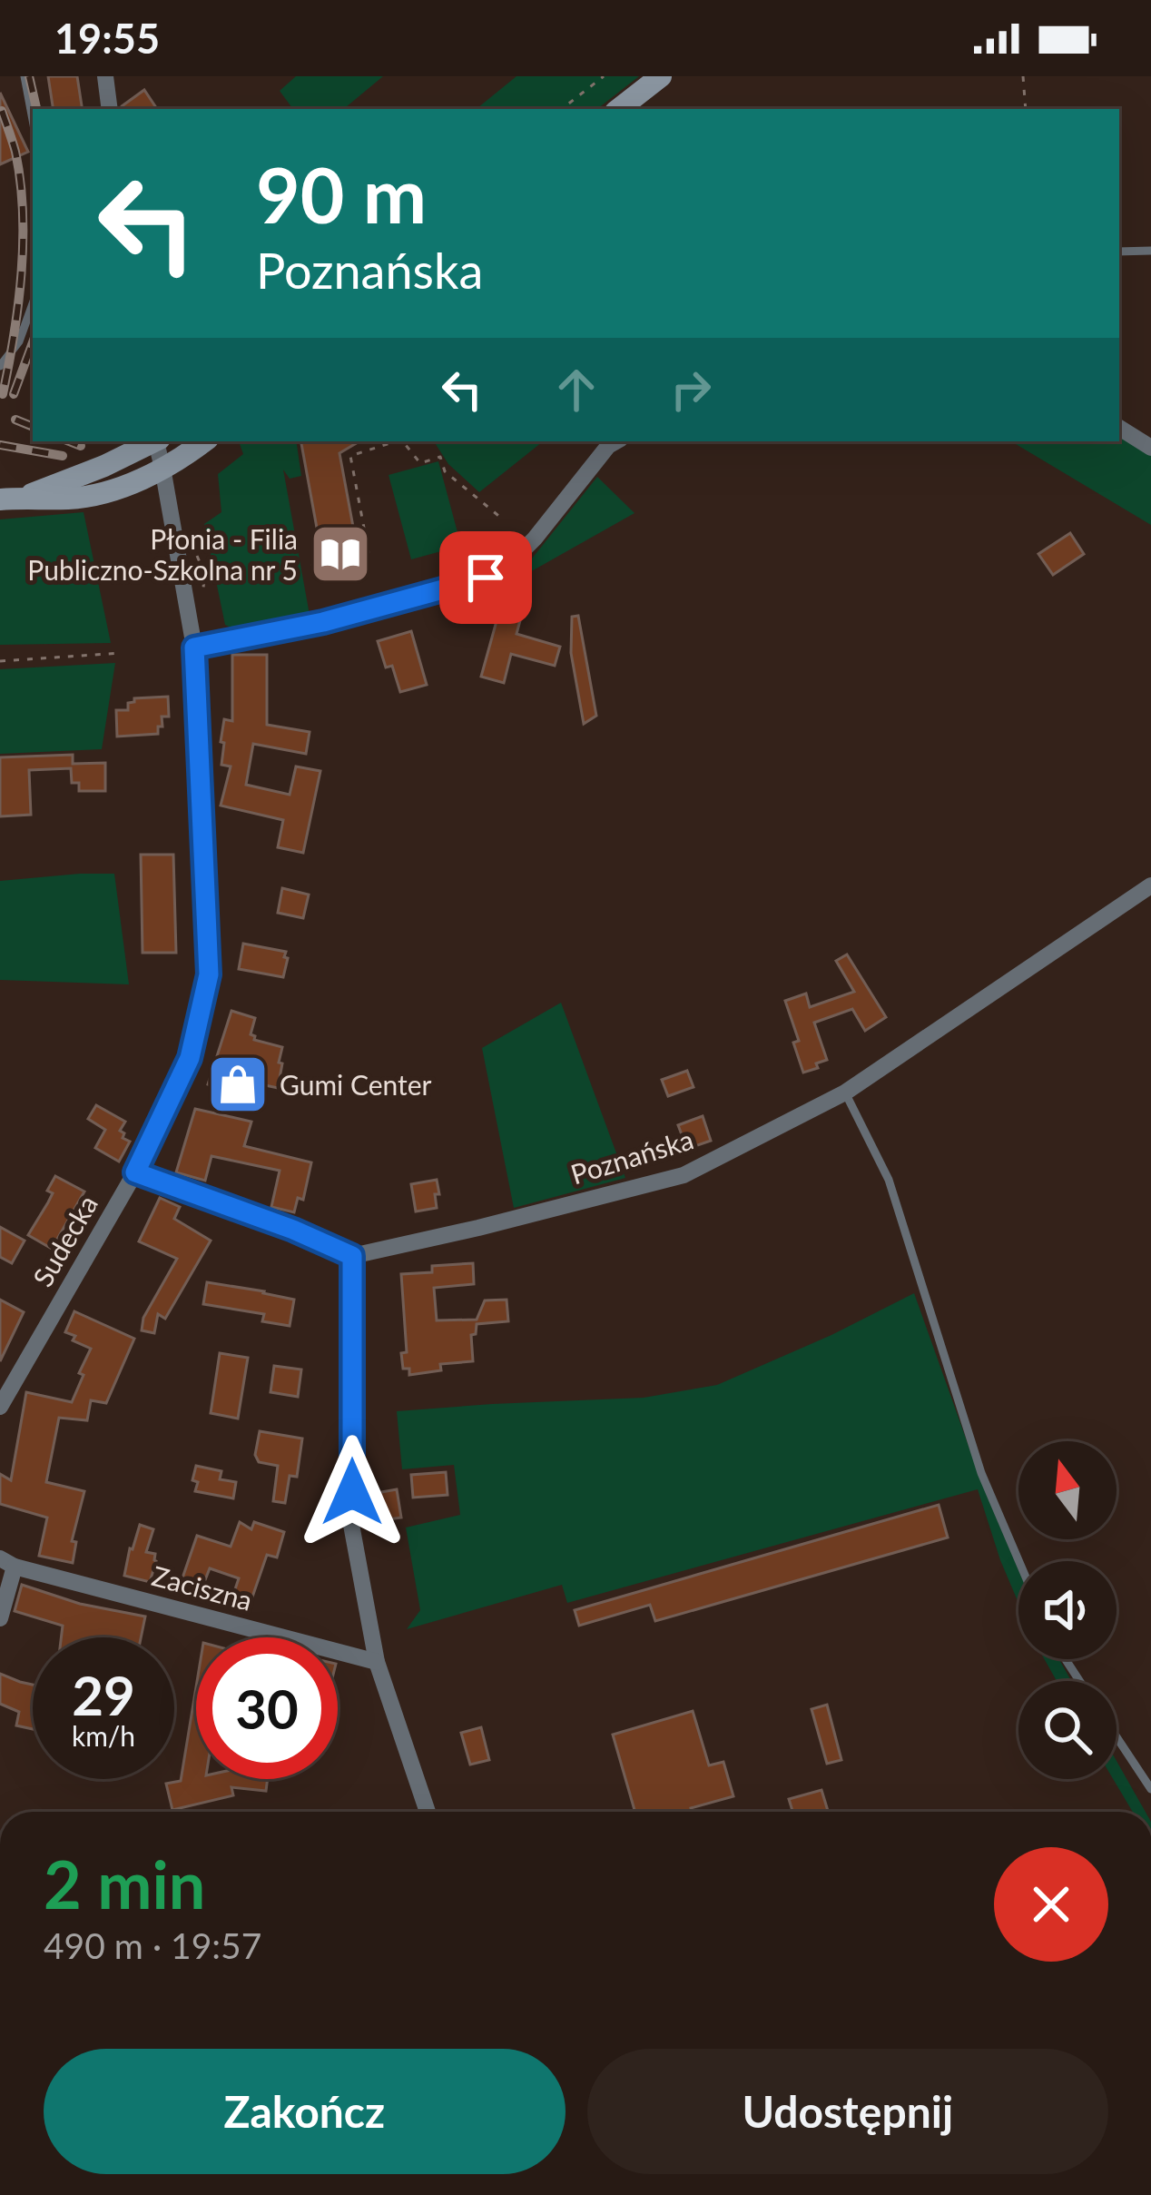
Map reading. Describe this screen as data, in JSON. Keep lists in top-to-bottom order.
{
  "streets": {
    "street": ["Poznańska", "Sudecka", "Zaciszna"]
  },
  "places": {
    "library": ["Płonia - Filia Publiczno-Szkolna nr 5"],
    "shop": ["Gumi Center"]
  },
  "north": "top",
  "page": {
    "status": "19:55",
    "turn": ["90 m", "Poznańska"],
    "speed": "29 km/h",
    "limit": "30",
    "heading": ["2 min", "490 m · 19:57"],
    "buttons": ["Zakończ", "Udostępnij"]
  }
}
